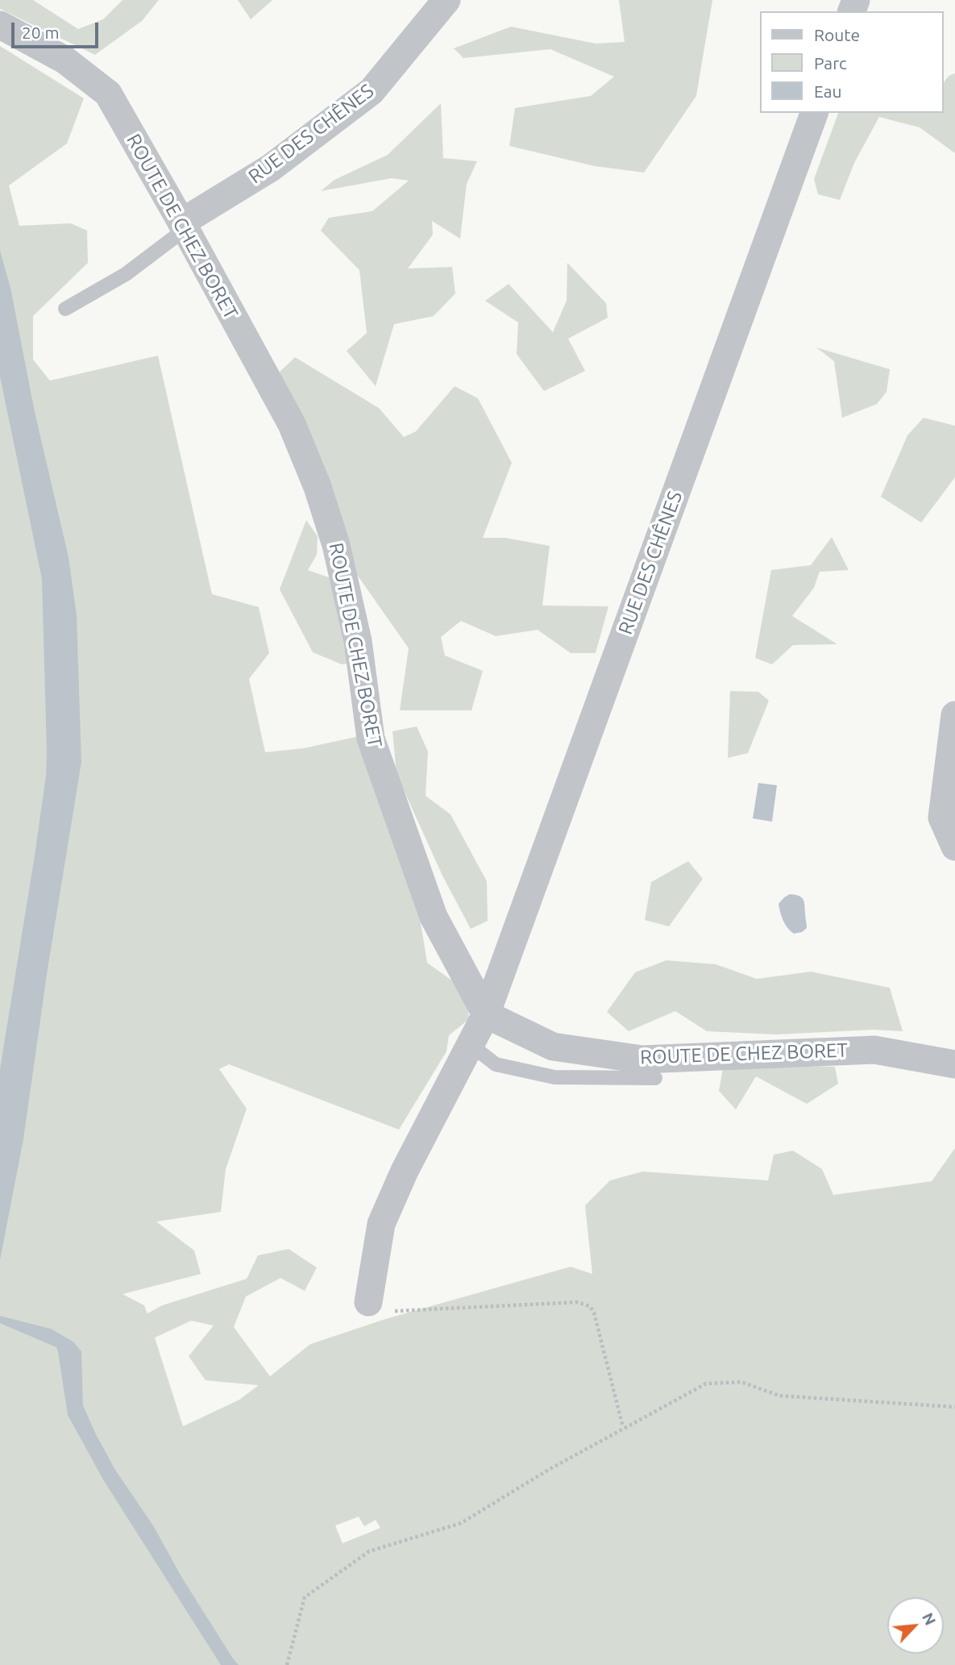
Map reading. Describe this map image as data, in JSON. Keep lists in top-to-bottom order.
{
  "streets": {
    "street": ["RUE DES CHÊNES", "ROUTE DE CHEZ BORET"]
  },
  "crossings": [
    ["RUE DES CHÊNES", "ROUTE DE CHEZ BORET"]
  ],
  "legend": ["Route", "Parc", "Eau"],
  "scale_bar": "20 m",
  "north": "top right"
}
